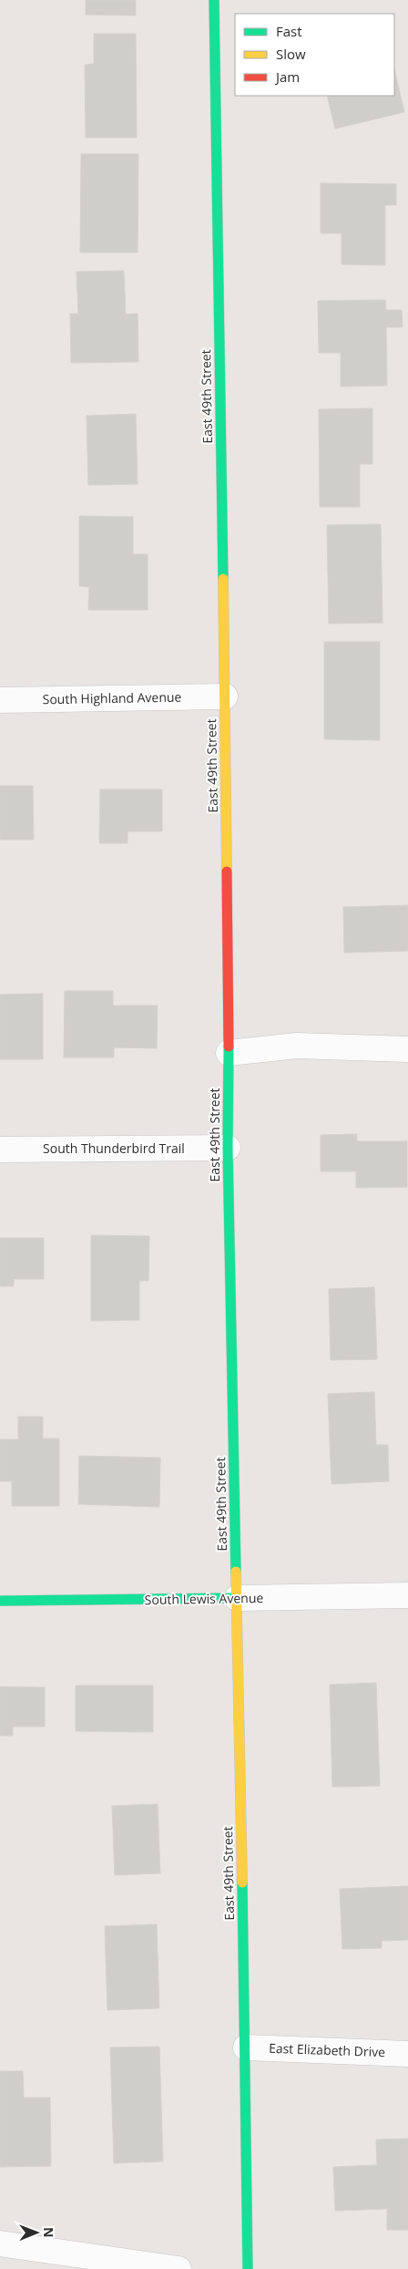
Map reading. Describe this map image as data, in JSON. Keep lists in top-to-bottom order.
{
  "streets": {
    "street": [
      "East 49th Street",
      "South Highland Avenue",
      "South Thunderbird Trail",
      "South Lewis Avenue",
      "East Elizabeth Drive"
    ]
  },
  "crossings": [
    ["East 49th Street", "South Highland Avenue"],
    ["East 49th Street", "South Thunderbird Trail"],
    ["East 49th Street", "South Lewis Avenue"],
    ["East 49th Street", "East Elizabeth Drive"]
  ],
  "legend": ["Fast", "Slow", "Jam"],
  "north": "right"
}
